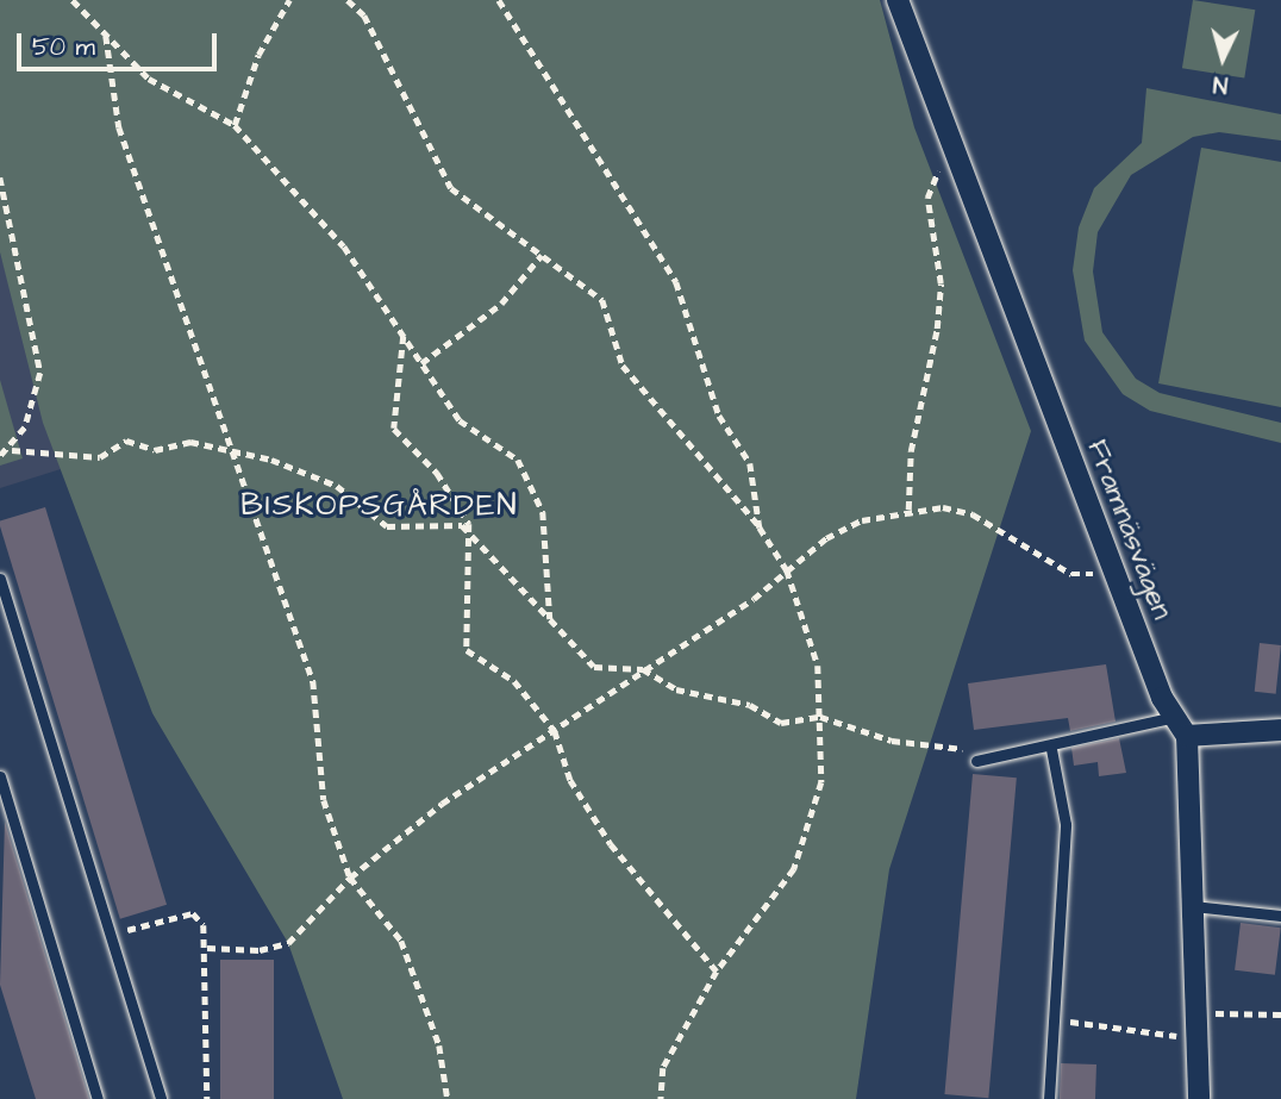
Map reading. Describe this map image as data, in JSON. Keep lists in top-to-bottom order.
{
  "streets": {
    "street": ["Framnäsvägen"]
  },
  "districts": ["BISKOPSGÅRDEN"],
  "scale_bar": "50 m",
  "north": "bottom"
}
